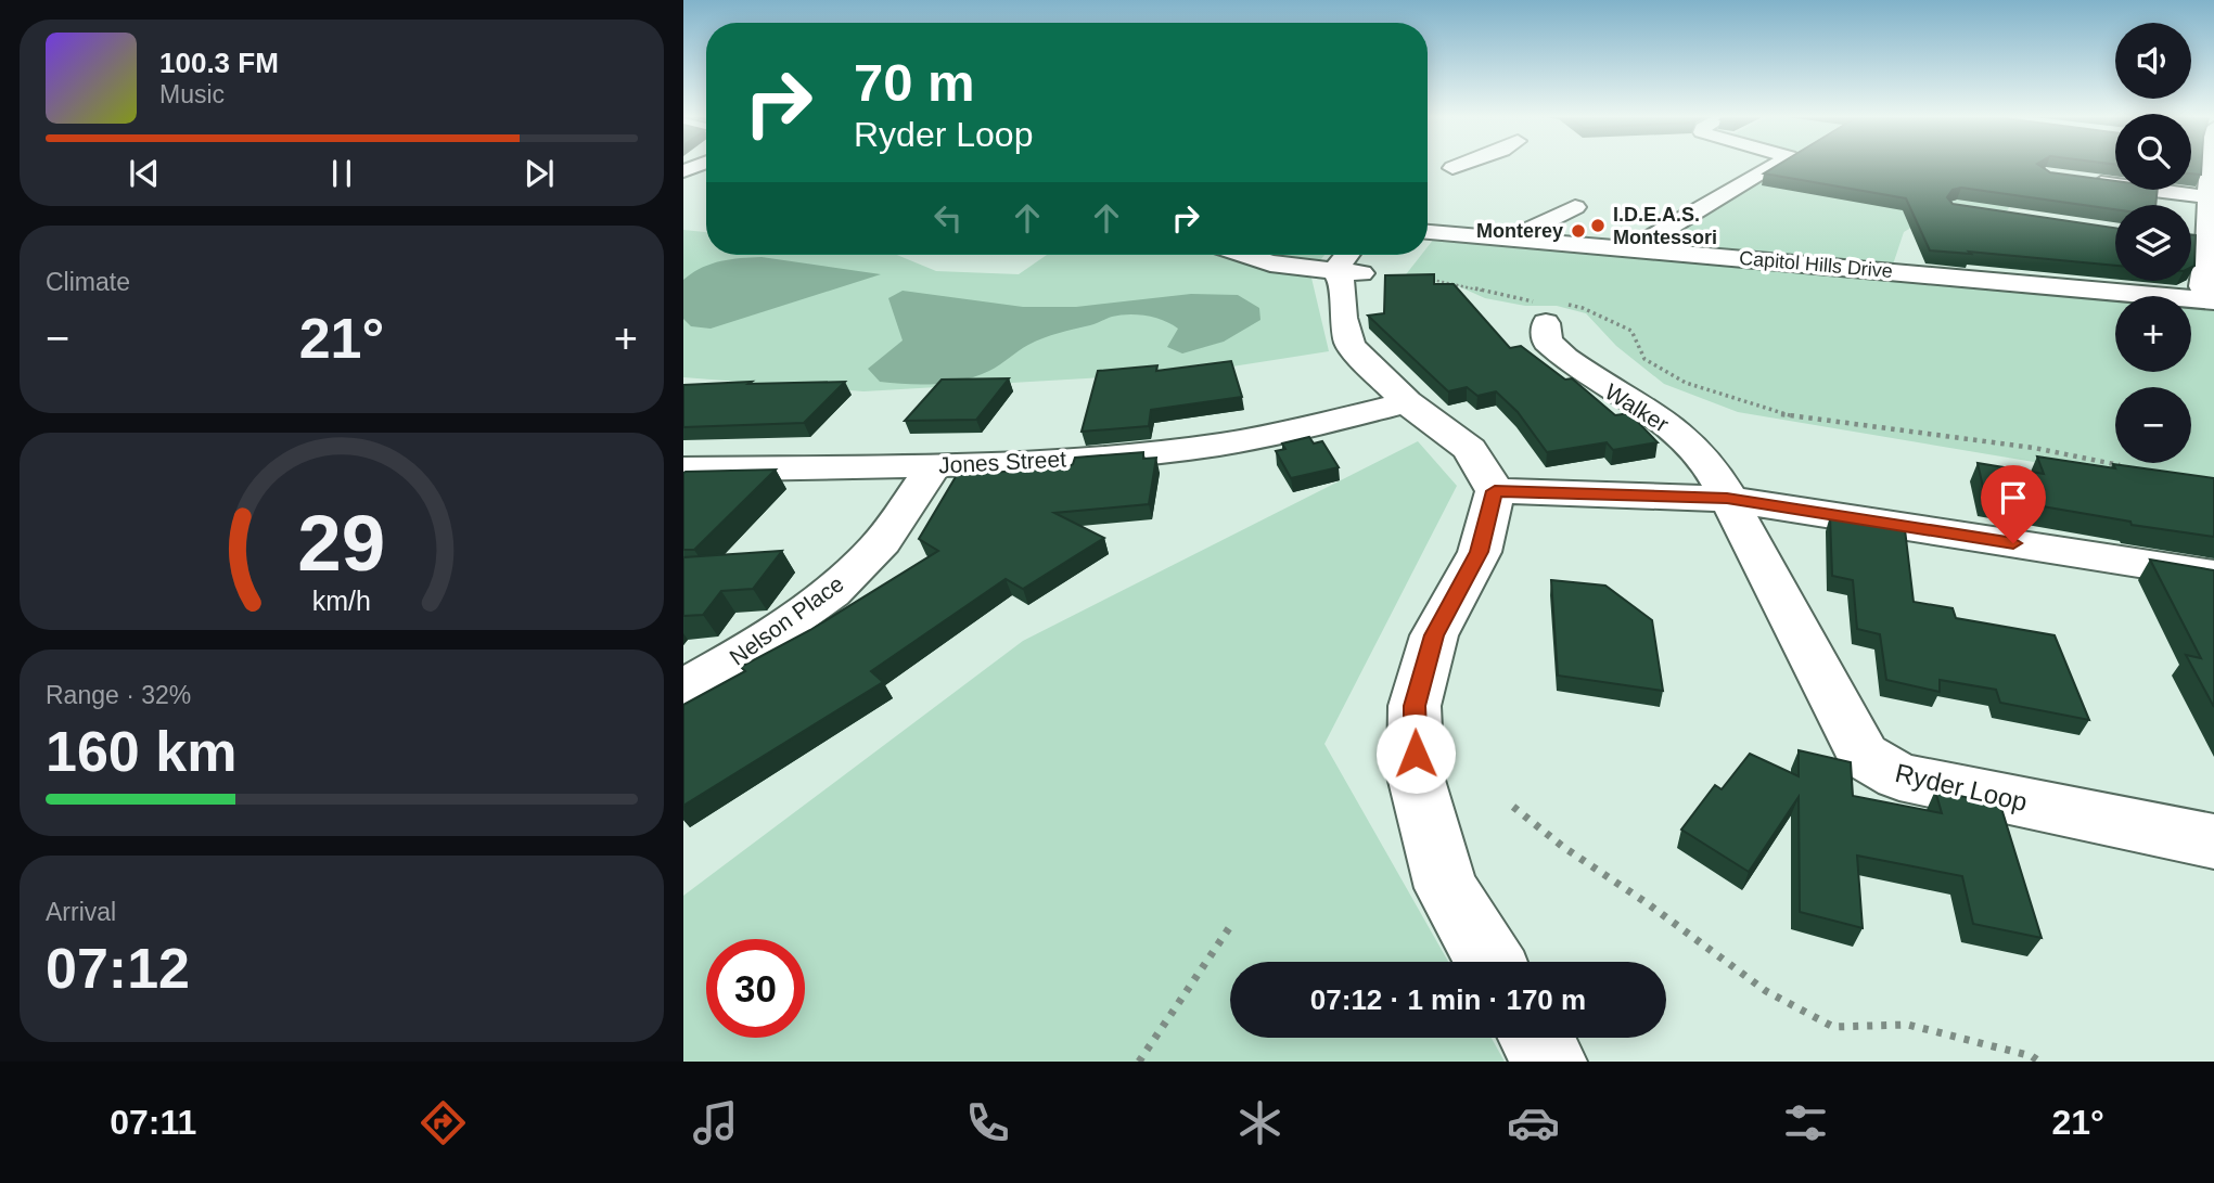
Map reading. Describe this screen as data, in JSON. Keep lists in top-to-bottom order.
{
  "streets": {
    "street": [
      "Capitol Hills Drive",
      "Walker",
      "Jones Street",
      "Nelson Place",
      "Ryder Loop"
    ]
  },
  "crossings": [
    ["Walker", "Ryder Loop"],
    ["Jones Street", "Nelson Place"]
  ],
  "places": ["I.D.E.A.S. Montessori", "Monterey"],
  "page": {
    "map_buttons": ["+", "−"],
    "turn": ["70 m", "Ryder Loop"],
    "song": ["100.3 FM", "Music"],
    "tile": [
      "Climate",
      ["Range · 32%", "160 km"],
      ["Arrival", "07:12"]
    ],
    "heat": ["−", "21°", "+"],
    "limit": "30",
    "trip": "07:12 · 1 min · 170 m",
    "tabs": ["07:11", "21°"],
    "gauge": ["29", "km/h"]
  }
}
